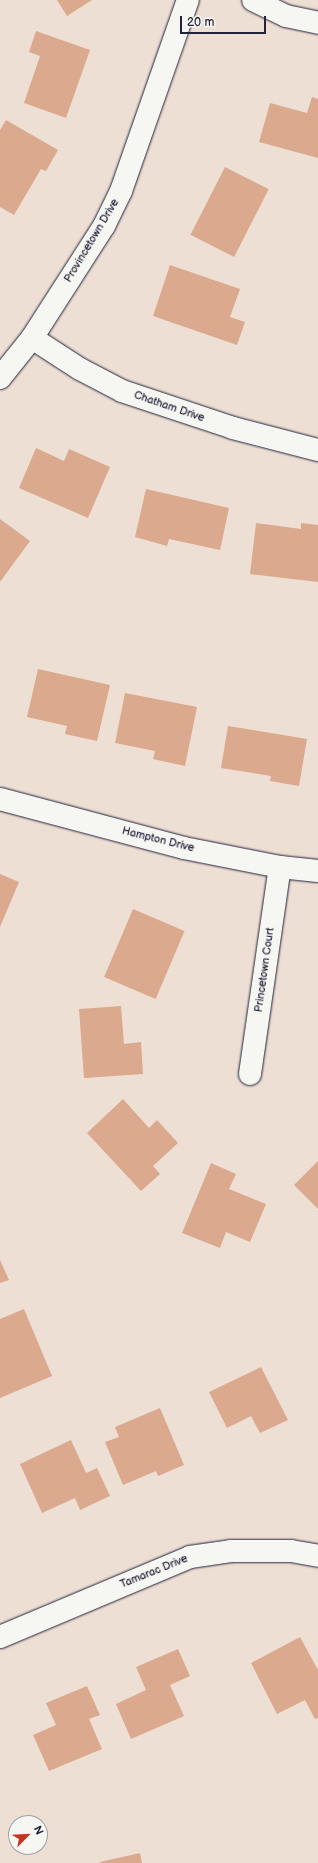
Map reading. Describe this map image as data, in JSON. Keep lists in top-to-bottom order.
{
  "streets": {
    "street": [
      "Provincetown Drive",
      "Chatham Drive",
      "Hampton Drive",
      "Princetown Court",
      "Tamarac Drive"
    ]
  },
  "crossings": [
    ["Provincetown Drive", "Chatham Drive"],
    ["Hampton Drive", "Princetown Court"]
  ],
  "scale_bar": "20 m",
  "north": "top right"
}
